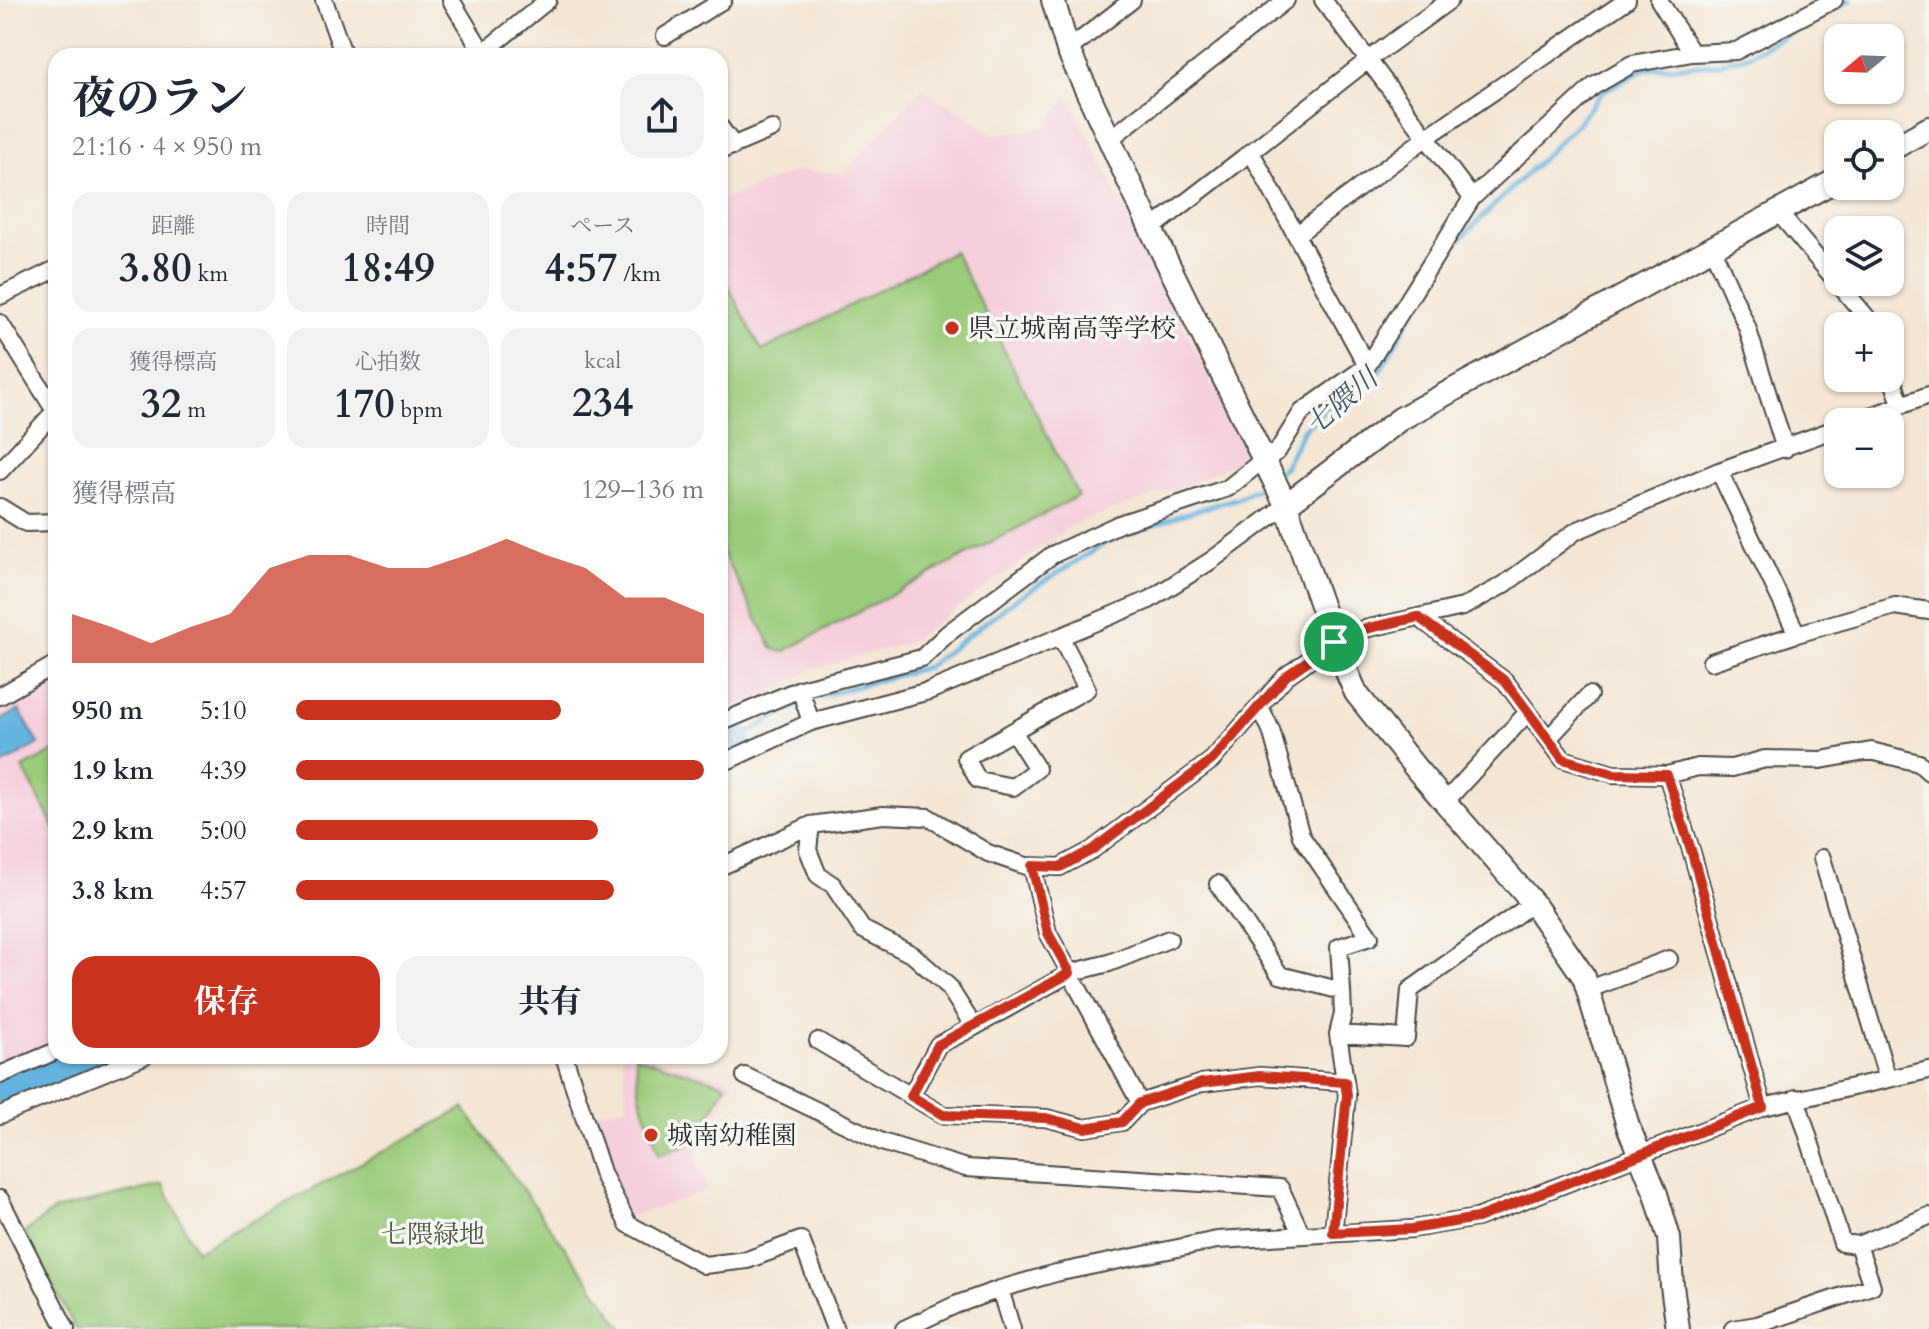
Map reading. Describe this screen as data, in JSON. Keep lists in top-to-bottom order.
{
  "water": ["七隈川"],
  "parks": ["七隈緑地"],
  "places": ["県立城南高等学校", "城南幼稚園"],
  "north": "left",
  "page": {
    "map_buttons": ["+", "−"],
    "heading": ["夜のラン", "21:16 · 4 × 950 m"],
    "stats": [
      ["距離", "3.80 km"],
      ["時間", "18:49"],
      ["ペース", "4:57 /km"],
      ["獲得標高", "32 m"],
      ["心拍数", "170 bpm"],
      ["kcal", "234"]
    ],
    "chart": ["獲得標高", "129–136 m"],
    "list": [
      {
        "name": "950 m",
        "note": "5:10"
      },
      {
        "name": "1.9 km",
        "note": "4:39"
      },
      {
        "name": "2.9 km",
        "note": "5:00"
      },
      {
        "name": "3.8 km",
        "note": "4:57"
      }
    ],
    "buttons": ["保存", "共有"]
  }
}
